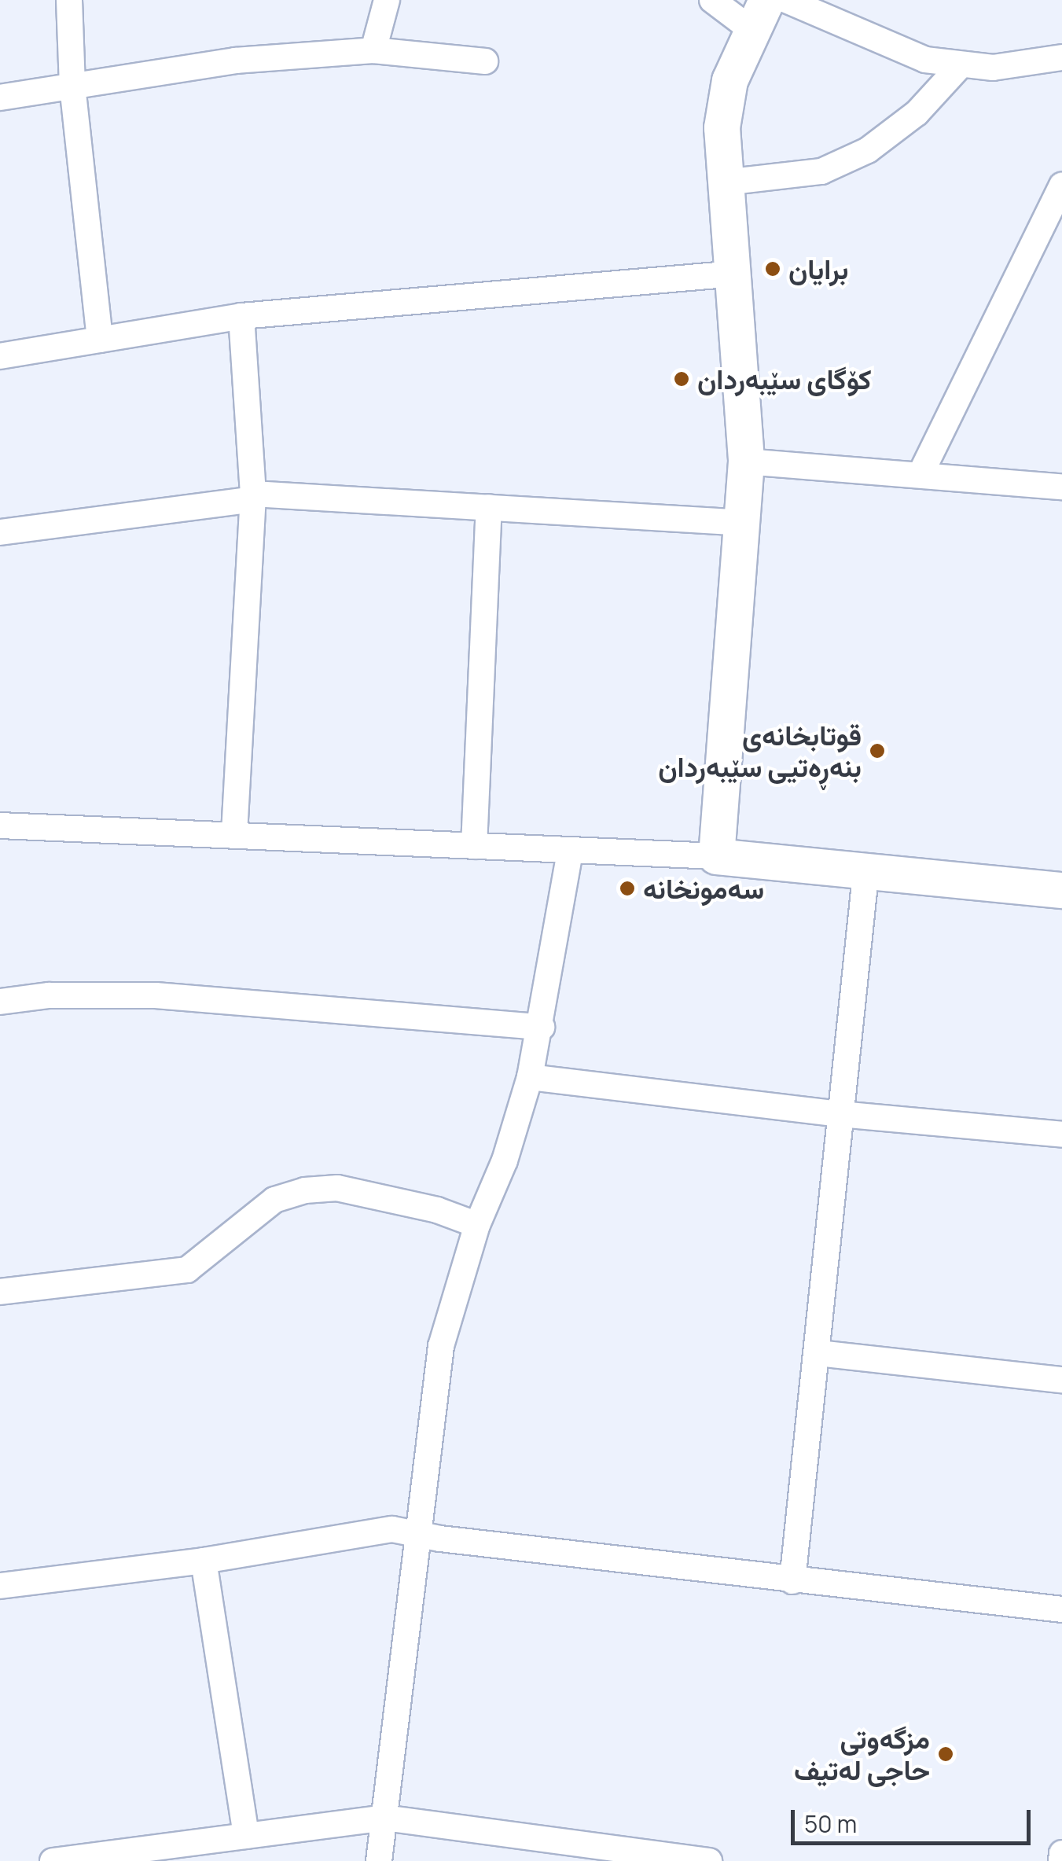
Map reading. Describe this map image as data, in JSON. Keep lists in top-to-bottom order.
{
  "places": [
    "برايان",
    "کۆگای سێبەردان",
    "قوتابخانەی بنەڕەتیی سێبەردان",
    "سەمونخانە",
    "مزگەوتی حاجی لەتیف"
  ],
  "scale_bar": "50 m"
}
